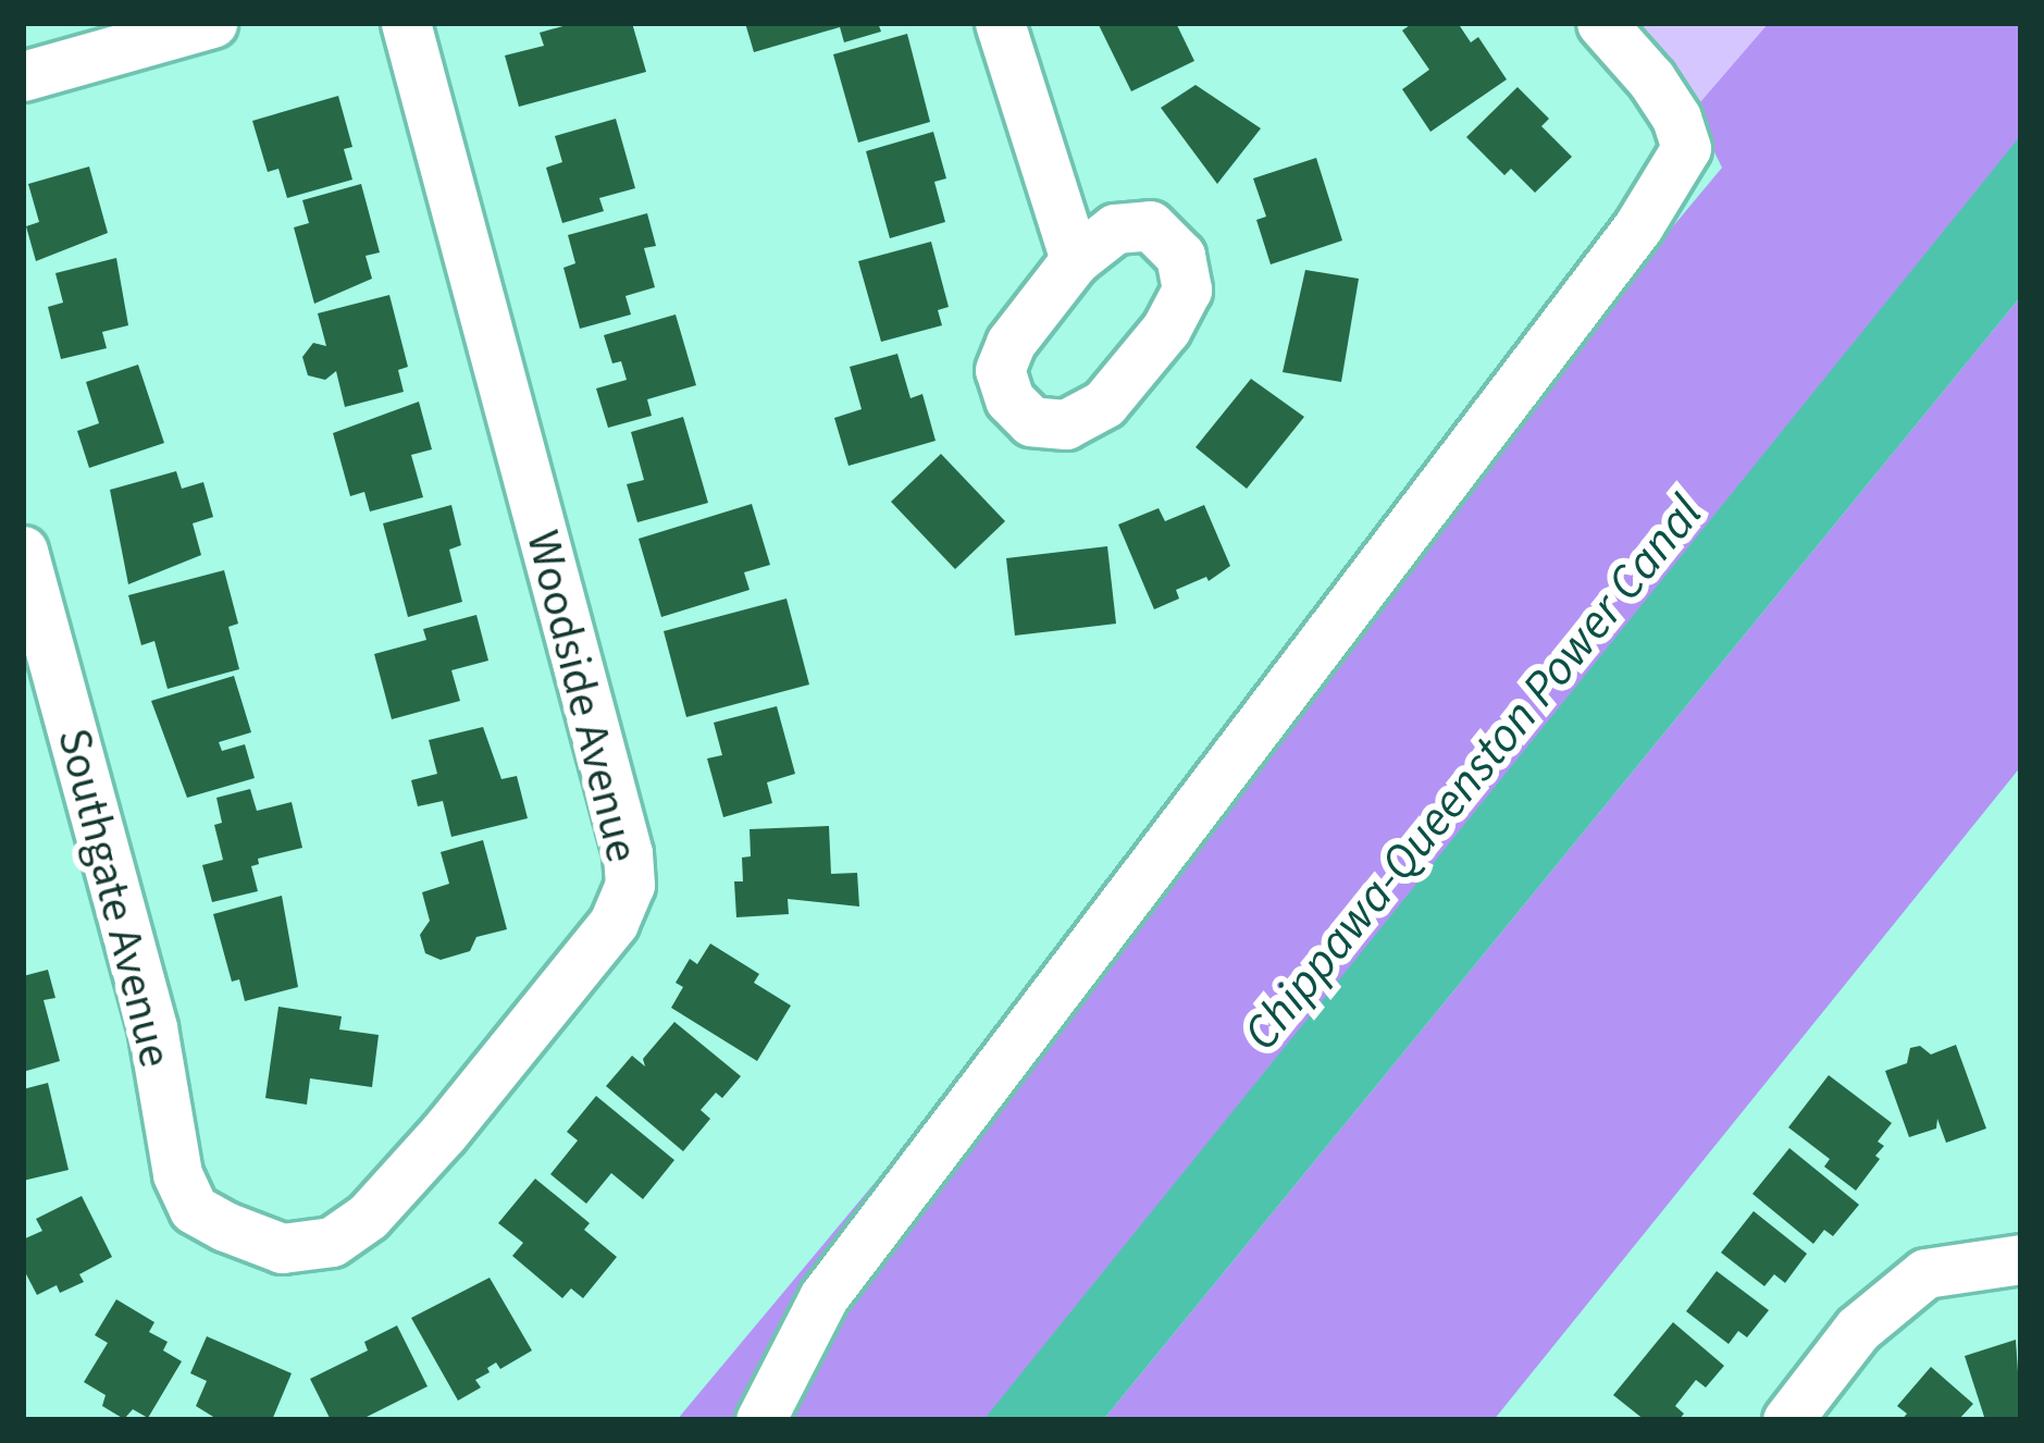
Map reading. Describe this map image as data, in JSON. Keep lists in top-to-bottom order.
{
  "streets": {
    "street": ["Woodside Avenue", "Southgate Avenue"]
  },
  "crossings": [
    ["Woodside Avenue", "Southgate Avenue"]
  ],
  "water": ["Chippawa-Queenston Power Canal"]
}
